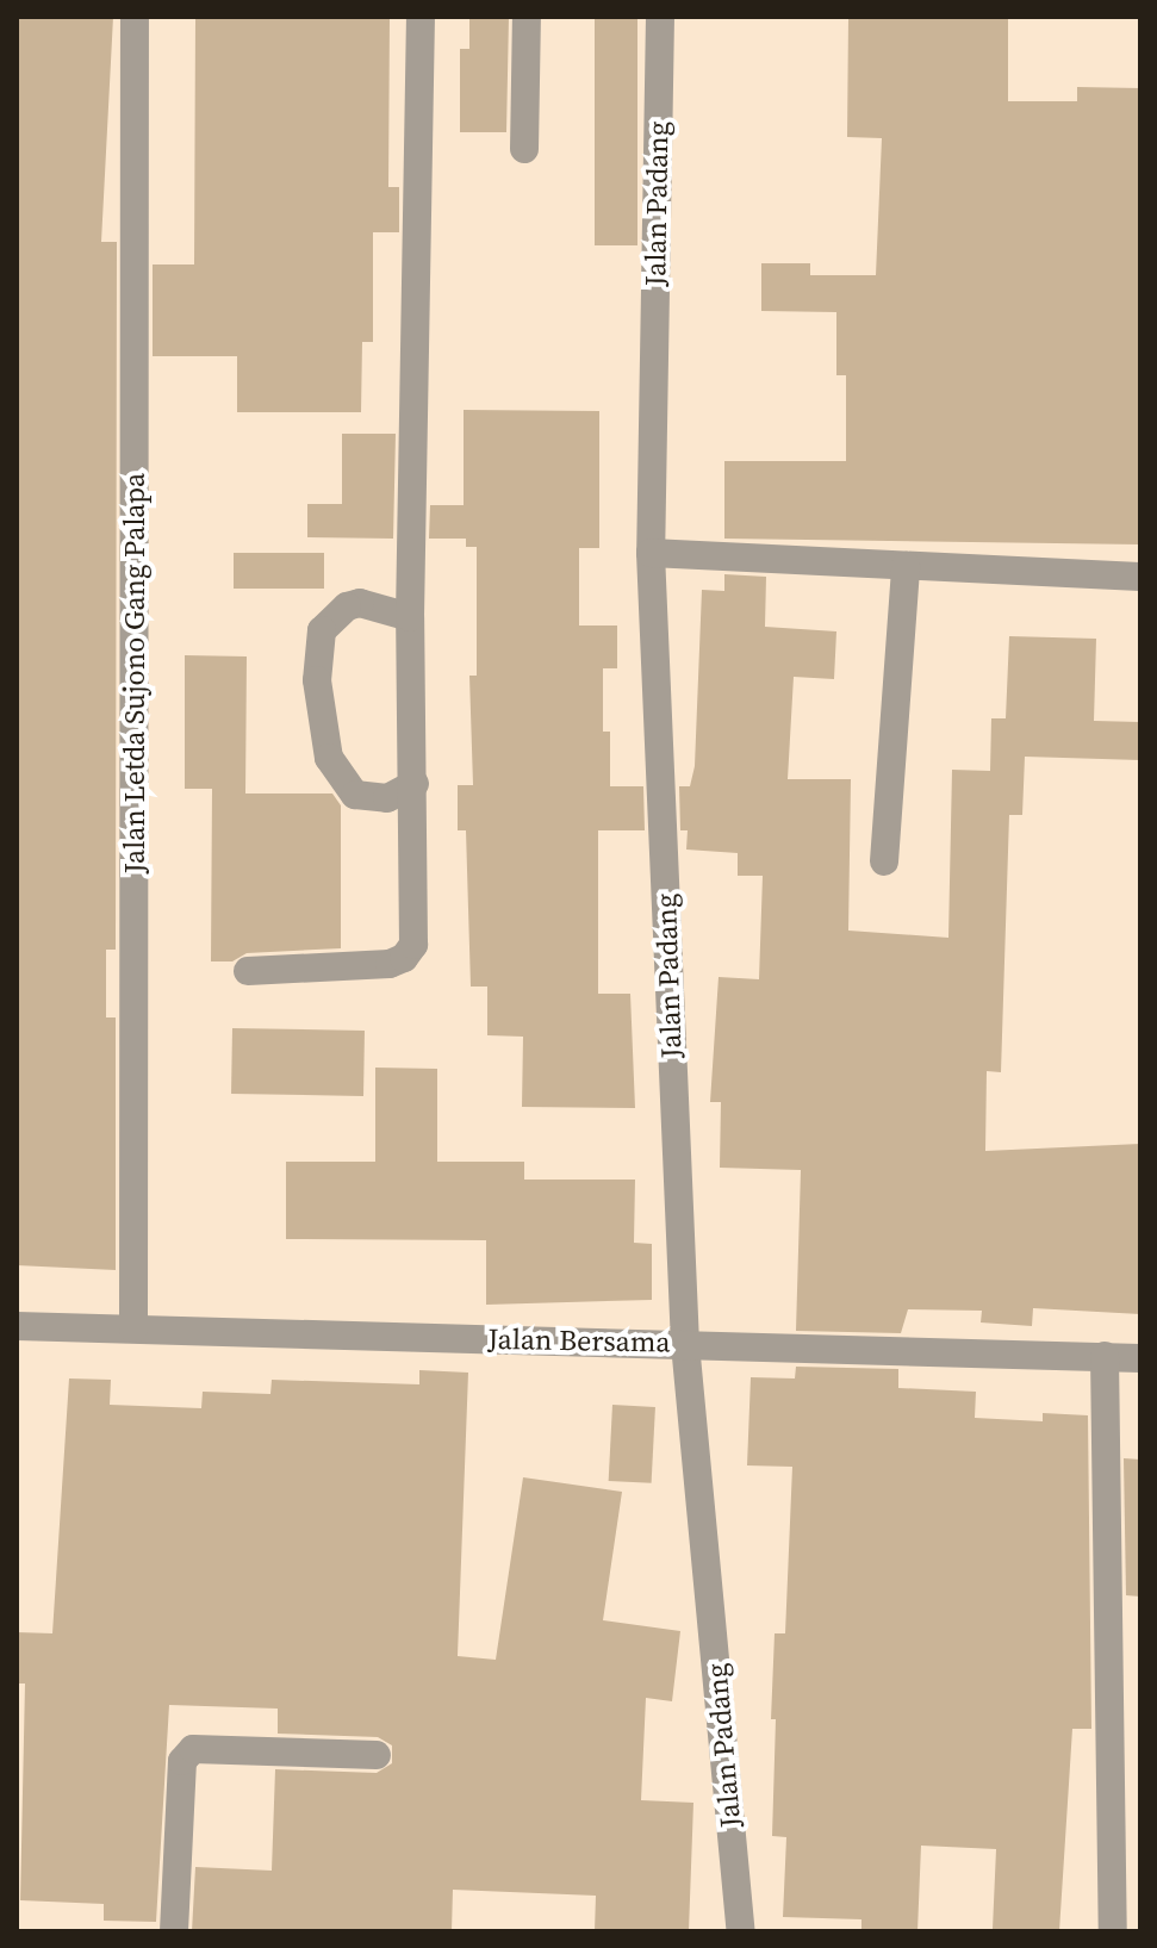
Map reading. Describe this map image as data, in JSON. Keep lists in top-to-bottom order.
{
  "streets": {
    "street": ["Jalan Padang", "Jalan Letda Sujono Gang Palapa", "Jalan Bersama"]
  },
  "crossings": [
    ["Jalan Padang", "Jalan Bersama"],
    ["Jalan Letda Sujono Gang Palapa", "Jalan Bersama"]
  ]
}
